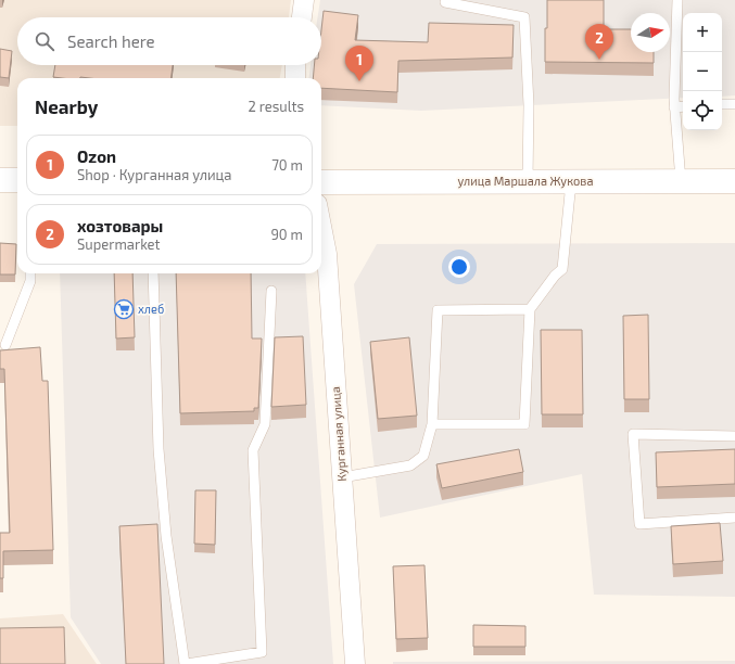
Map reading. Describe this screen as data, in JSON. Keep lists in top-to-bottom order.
{
  "streets": {
    "main road": ["улица Маршала Жукова"],
    "street": ["Курганная улица"]
  },
  "places": {
    "supermarket": ["хлеб"]
  },
  "north": "right",
  "page": {
    "map_buttons": ["+", "−"],
    "search": "Search here",
    "pins": ["2", "1"],
    "heading": ["Nearby", "2 results"],
    "list": [
      {
        "mark": "1",
        "name": "Ozon",
        "note": "Shop · Курганная улица",
        "value": "70 m"
      },
      {
        "mark": "2",
        "name": "хозтовары",
        "note": "Supermarket",
        "value": "90 m"
      }
    ]
  }
}
